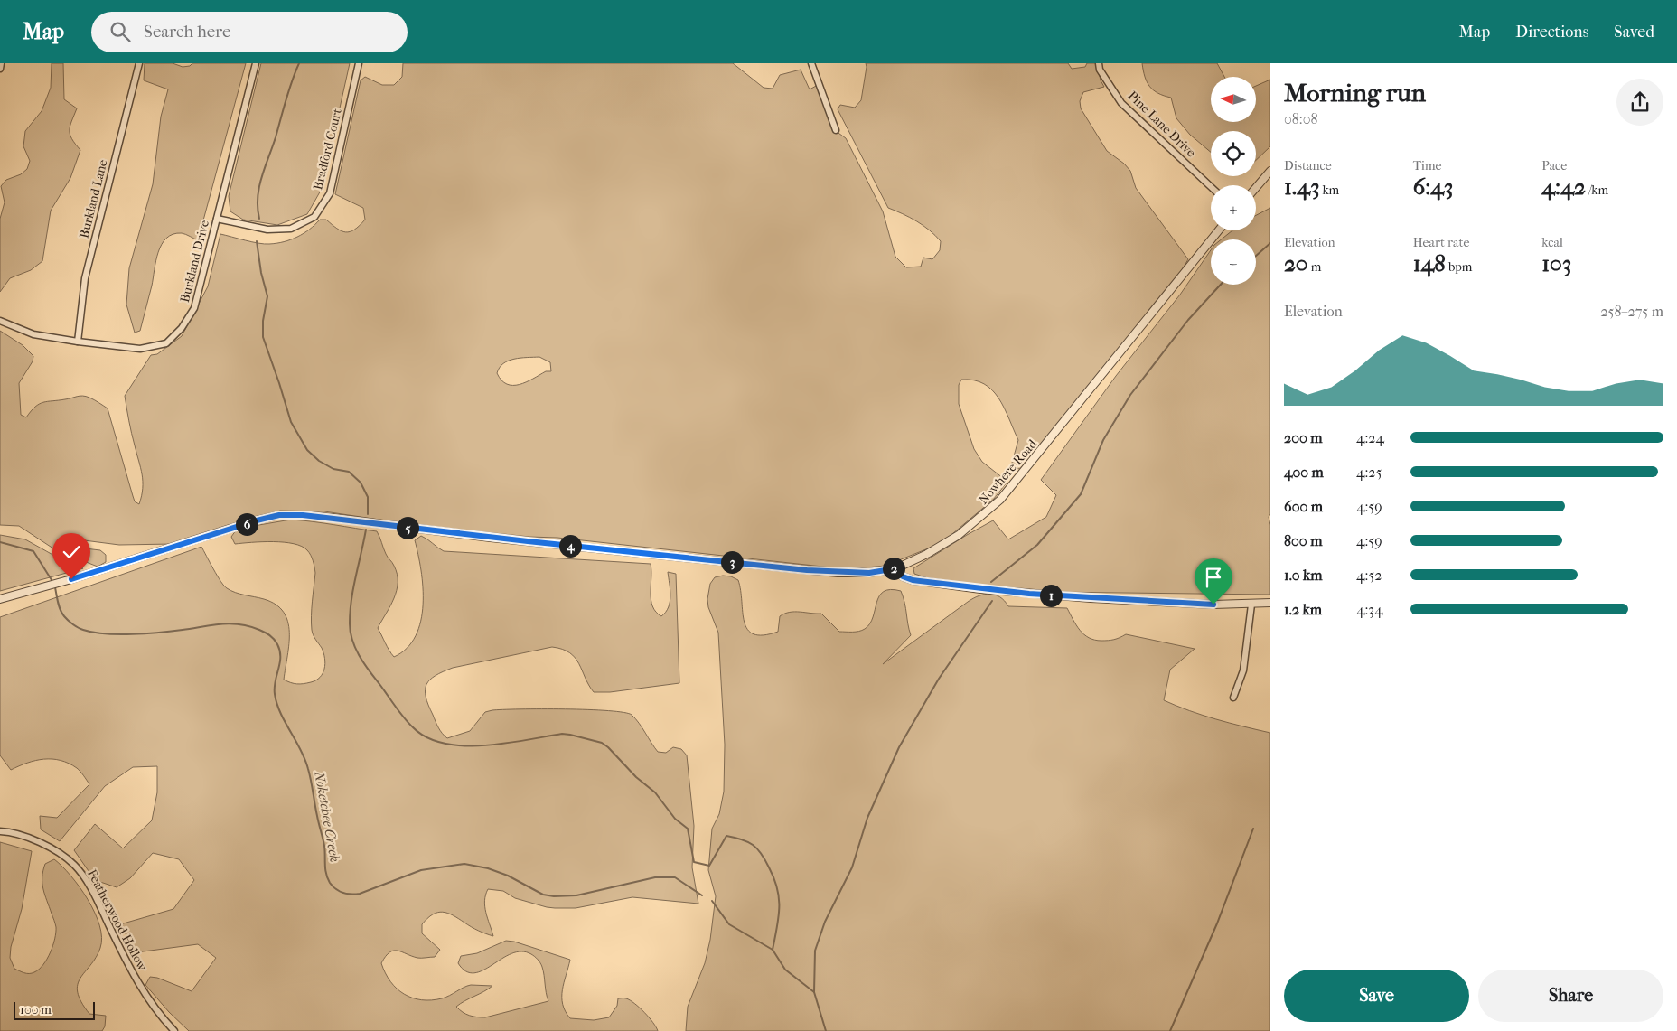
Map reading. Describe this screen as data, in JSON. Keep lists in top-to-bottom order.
{
  "streets": {
    "street": [
      "Pine Lane Drive",
      "Bradford Court",
      "Burkland Lane",
      "Burkland Drive",
      "Nowhere Road",
      "Featherwood Hollow"
    ]
  },
  "crossings": [
    ["Bradford Court", "Burkland Drive"],
    ["Burkland Lane", "Burkland Drive"]
  ],
  "water": ["Noketchee Creek"],
  "scale_bar": "100 m",
  "north": "left",
  "page": {
    "header": "Map",
    "search": "Search here",
    "nav": ["Map", "Directions", "Saved"],
    "heading": ["Morning run", "08:08"],
    "map_buttons": ["+", "−"],
    "stats": [
      ["Distance", "1.43 km"],
      ["Time", "6:43"],
      ["Pace", "4:42 /km"],
      ["Elevation", "20 m"],
      ["Heart rate", "148 bpm"],
      ["kcal", "103"]
    ],
    "chart": ["Elevation", "258–275 m"],
    "list": [
      {
        "name": "200 m",
        "note": "4:24"
      },
      {
        "name": "400 m",
        "note": "4:25"
      },
      {
        "name": "600 m",
        "note": "4:59"
      },
      {
        "name": "800 m",
        "note": "4:59"
      },
      {
        "name": "1.0 km",
        "note": "4:52"
      },
      {
        "name": "1.2 km",
        "note": "4:34"
      }
    ],
    "pins": [
      "6",
      "5",
      "4",
      "3",
      "2",
      "1"
    ],
    "buttons": ["Save", "Share"],
    "scale": "100 m"
  }
}
